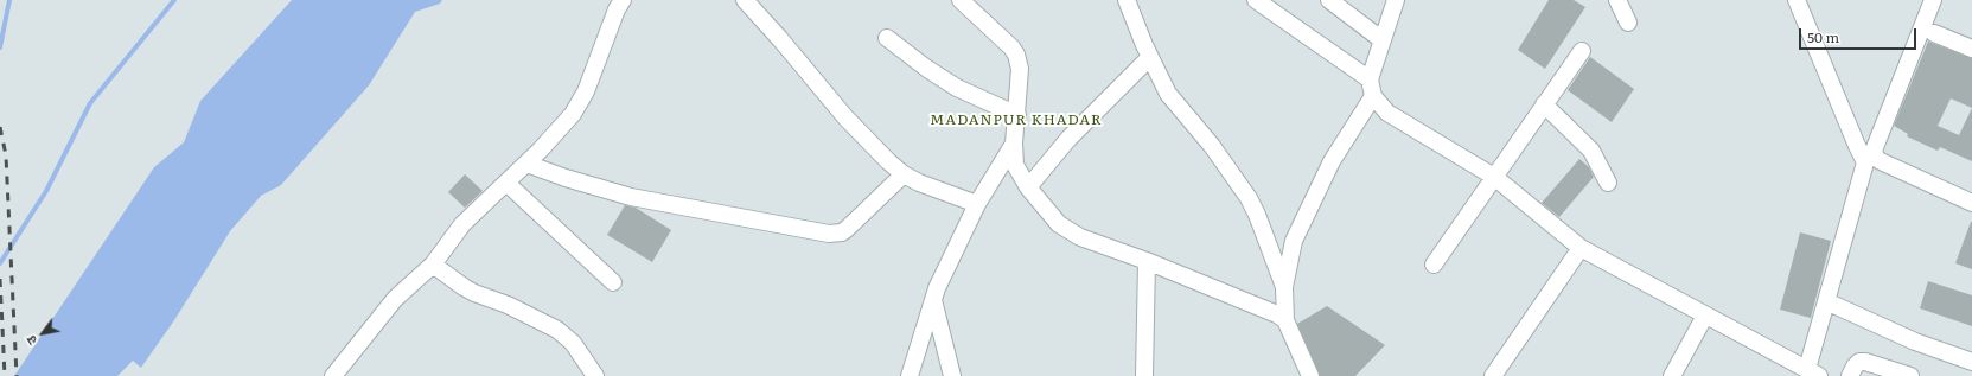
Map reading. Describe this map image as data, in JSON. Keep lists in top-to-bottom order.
{
  "districts": ["MADANPUR KHADAR"],
  "scale_bar": "50 m",
  "north": "bottom left"
}
